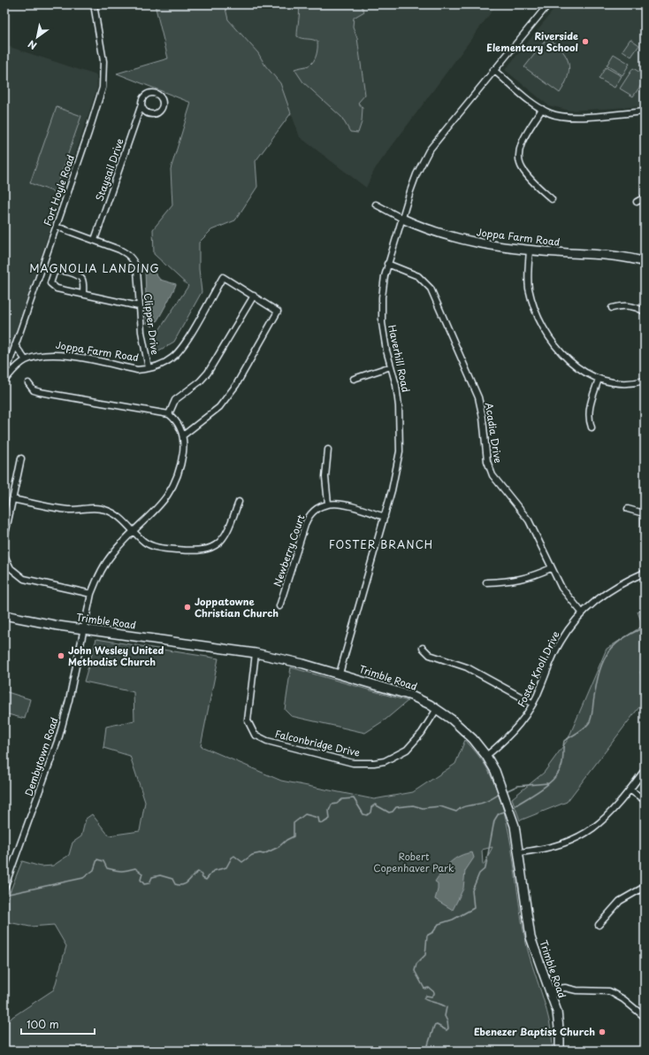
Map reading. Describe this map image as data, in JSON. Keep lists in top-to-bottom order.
{
  "streets": {
    "street": [
      "Staysail Drive",
      "Fort Hoyle Road",
      "Joppa Farm Road",
      "Clipper Drive",
      "Haverhill Road",
      "Acadia Drive",
      "Newberry Court",
      "Trimble Road",
      "Foster Knoll Drive",
      "Falconbridge Drive",
      "Dembytown Road"
    ]
  },
  "crossings": [
    ["Staysail Drive", "Clipper Drive"],
    ["Fort Hoyle Road", "Clipper Drive"],
    ["Joppa Farm Road", "Clipper Drive"],
    ["Joppa Farm Road", "Haverhill Road"],
    ["Haverhill Road", "Acadia Drive"],
    ["Haverhill Road", "Trimble Road"],
    ["Acadia Drive", "Foster Knoll Drive"],
    ["Trimble Road", "Foster Knoll Drive"],
    ["Trimble Road", "Falconbridge Drive"],
    ["Trimble Road", "Dembytown Road"]
  ],
  "districts": ["MAGNOLIA LANDING", "FOSTER BRANCH"],
  "parks": ["Robert Copenhaver Park"],
  "places": [
    "Riverside Elementary School",
    "Joppatowne Christian Church",
    "John Wesley United Methodist Church",
    "Ebenezer Baptist Church"
  ],
  "scale_bar": "100 m",
  "north": "bottom left"
}
